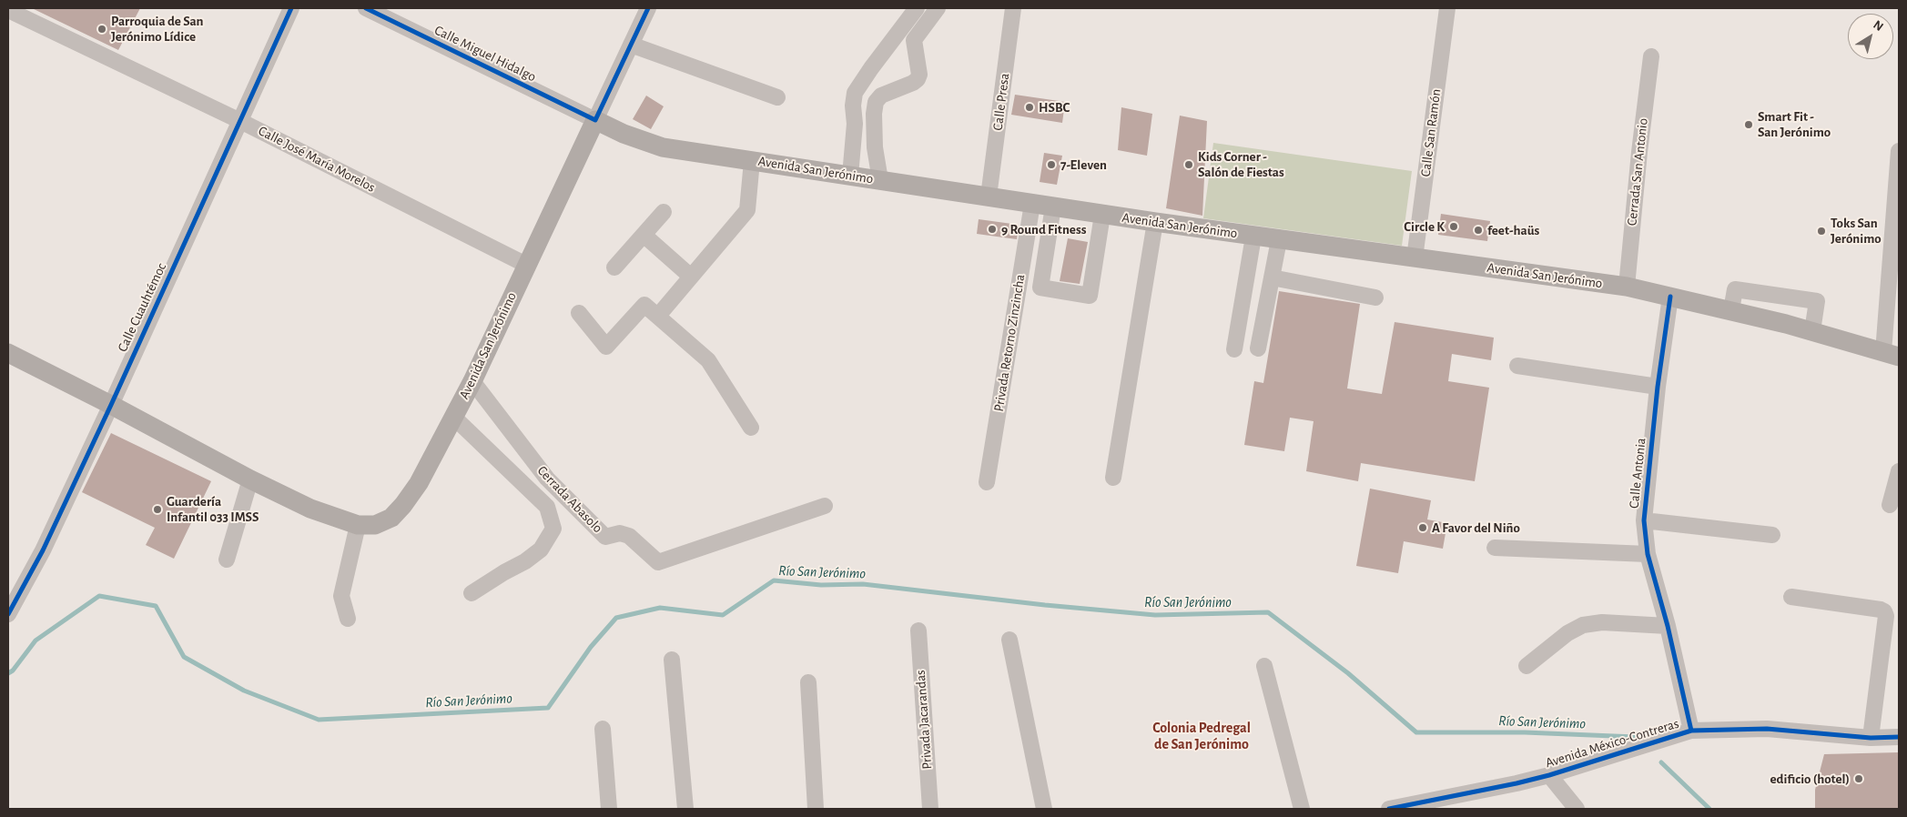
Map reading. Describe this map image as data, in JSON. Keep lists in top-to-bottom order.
{
  "streets": {
    "main road": ["Avenida San Jerónimo"],
    "street": [
      "Calle Miguel Hidalgo",
      "Calle Presa",
      "Calle San Ramón",
      "Calle José María Morelos",
      "Cerrada San Antonio",
      "Calle Cuauhtémoc",
      "Privada Retorno Zinzincha",
      "Calle Antonia",
      "Cerrada Abasolo",
      "Privada Jacarandas",
      "Avenida México-Contreras"
    ]
  },
  "crossings": [
    ["Calle Miguel Hidalgo", "Avenida San Jerónimo"],
    ["Calle Presa", "Avenida San Jerónimo"],
    ["Calle San Ramón", "Avenida San Jerónimo"],
    ["Calle José María Morelos", "Avenida San Jerónimo"],
    ["Calle José María Morelos", "Calle Cuauhtémoc"],
    ["Avenida San Jerónimo", "Cerrada San Antonio"],
    ["Avenida San Jerónimo", "Calle Cuauhtémoc"],
    ["Avenida San Jerónimo", "Privada Retorno Zinzincha"],
    ["Avenida San Jerónimo", "Calle Antonia"],
    ["Avenida San Jerónimo", "Cerrada Abasolo"],
    ["Calle Antonia", "Avenida México-Contreras"]
  ],
  "districts": ["Colonia Pedregal de San Jerónimo"],
  "water": ["Río San Jerónimo"],
  "places": [
    "Parroquia de San Jerónimo Lídice",
    "HSBC",
    "Smart Fit - San Jerónimo",
    "7-Eleven",
    "Kids Corner - Salón de Fiestas",
    "Circle K",
    "9 Round Fitness",
    "feet-haüs",
    "Toks San Jerónimo",
    "Guardería Infantil 033 IMSS",
    "A Favor del Niño",
    "edificio (hotel)"
  ],
  "north": "top right"
}
